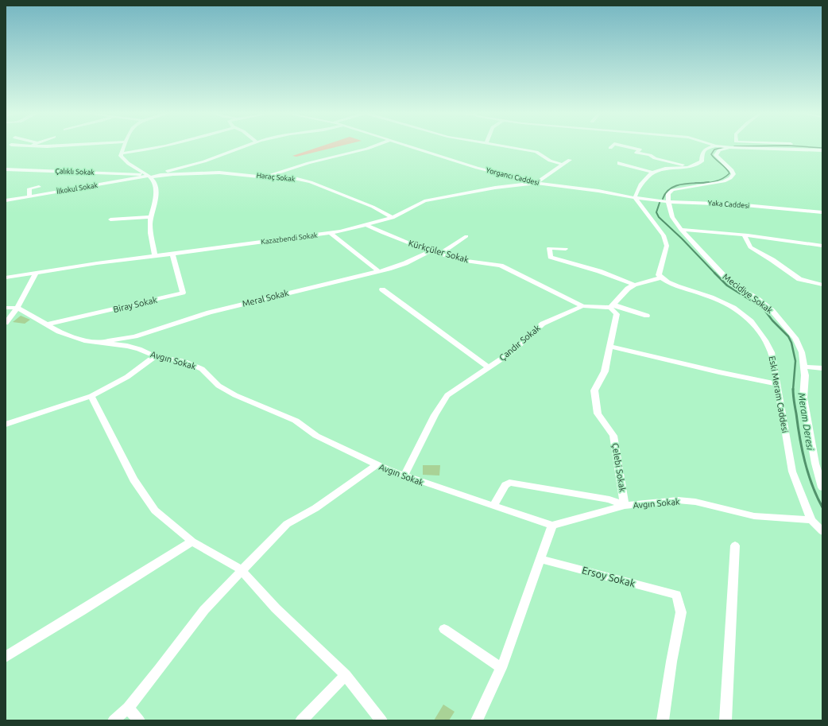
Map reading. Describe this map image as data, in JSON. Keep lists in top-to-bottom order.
{
  "streets": {
    "street": [
      "Çalıklı Sokak",
      "Yorgancı Caddesi",
      "Haraç Sokak",
      "İlkokul Sokak",
      "Yaka Caddesi",
      "Kazazbendi Sokak",
      "Kürkçüler Sokak",
      "Mecidiye Sokak",
      "Meral Sokak",
      "Biray Sokak",
      "Çandır Sokak",
      "Avgın Sokak",
      "Eski Meram Caddesi",
      "Çelebi Sokak",
      "Ersoy Sokak"
    ]
  },
  "crossings": [
    ["Çalıklı Sokak", "Haraç Sokak"],
    ["Çalıklı Sokak", "İlkokul Sokak"],
    ["Yorgancı Caddesi", "Yaka Caddesi"],
    ["Yorgancı Caddesi", "Kazazbendi Sokak"],
    ["Haraç Sokak", "İlkokul Sokak"],
    ["Haraç Sokak", "Kazazbendi Sokak"],
    ["Yaka Caddesi", "Mecidiye Sokak"],
    ["Kazazbendi Sokak", "Kürkçüler Sokak"],
    ["Kazazbendi Sokak", "Biray Sokak"],
    ["Kürkçüler Sokak", "Meral Sokak"],
    ["Kürkçüler Sokak", "Çandır Sokak"],
    ["Meral Sokak", "Avgın Sokak"],
    ["Biray Sokak", "Avgın Sokak"],
    ["Çandır Sokak", "Avgın Sokak"],
    ["Çandır Sokak", "Çelebi Sokak"],
    ["Avgın Sokak", "Eski Meram Caddesi"],
    ["Avgın Sokak", "Çelebi Sokak"]
  ],
  "water": ["Meram Deresi"]
}
